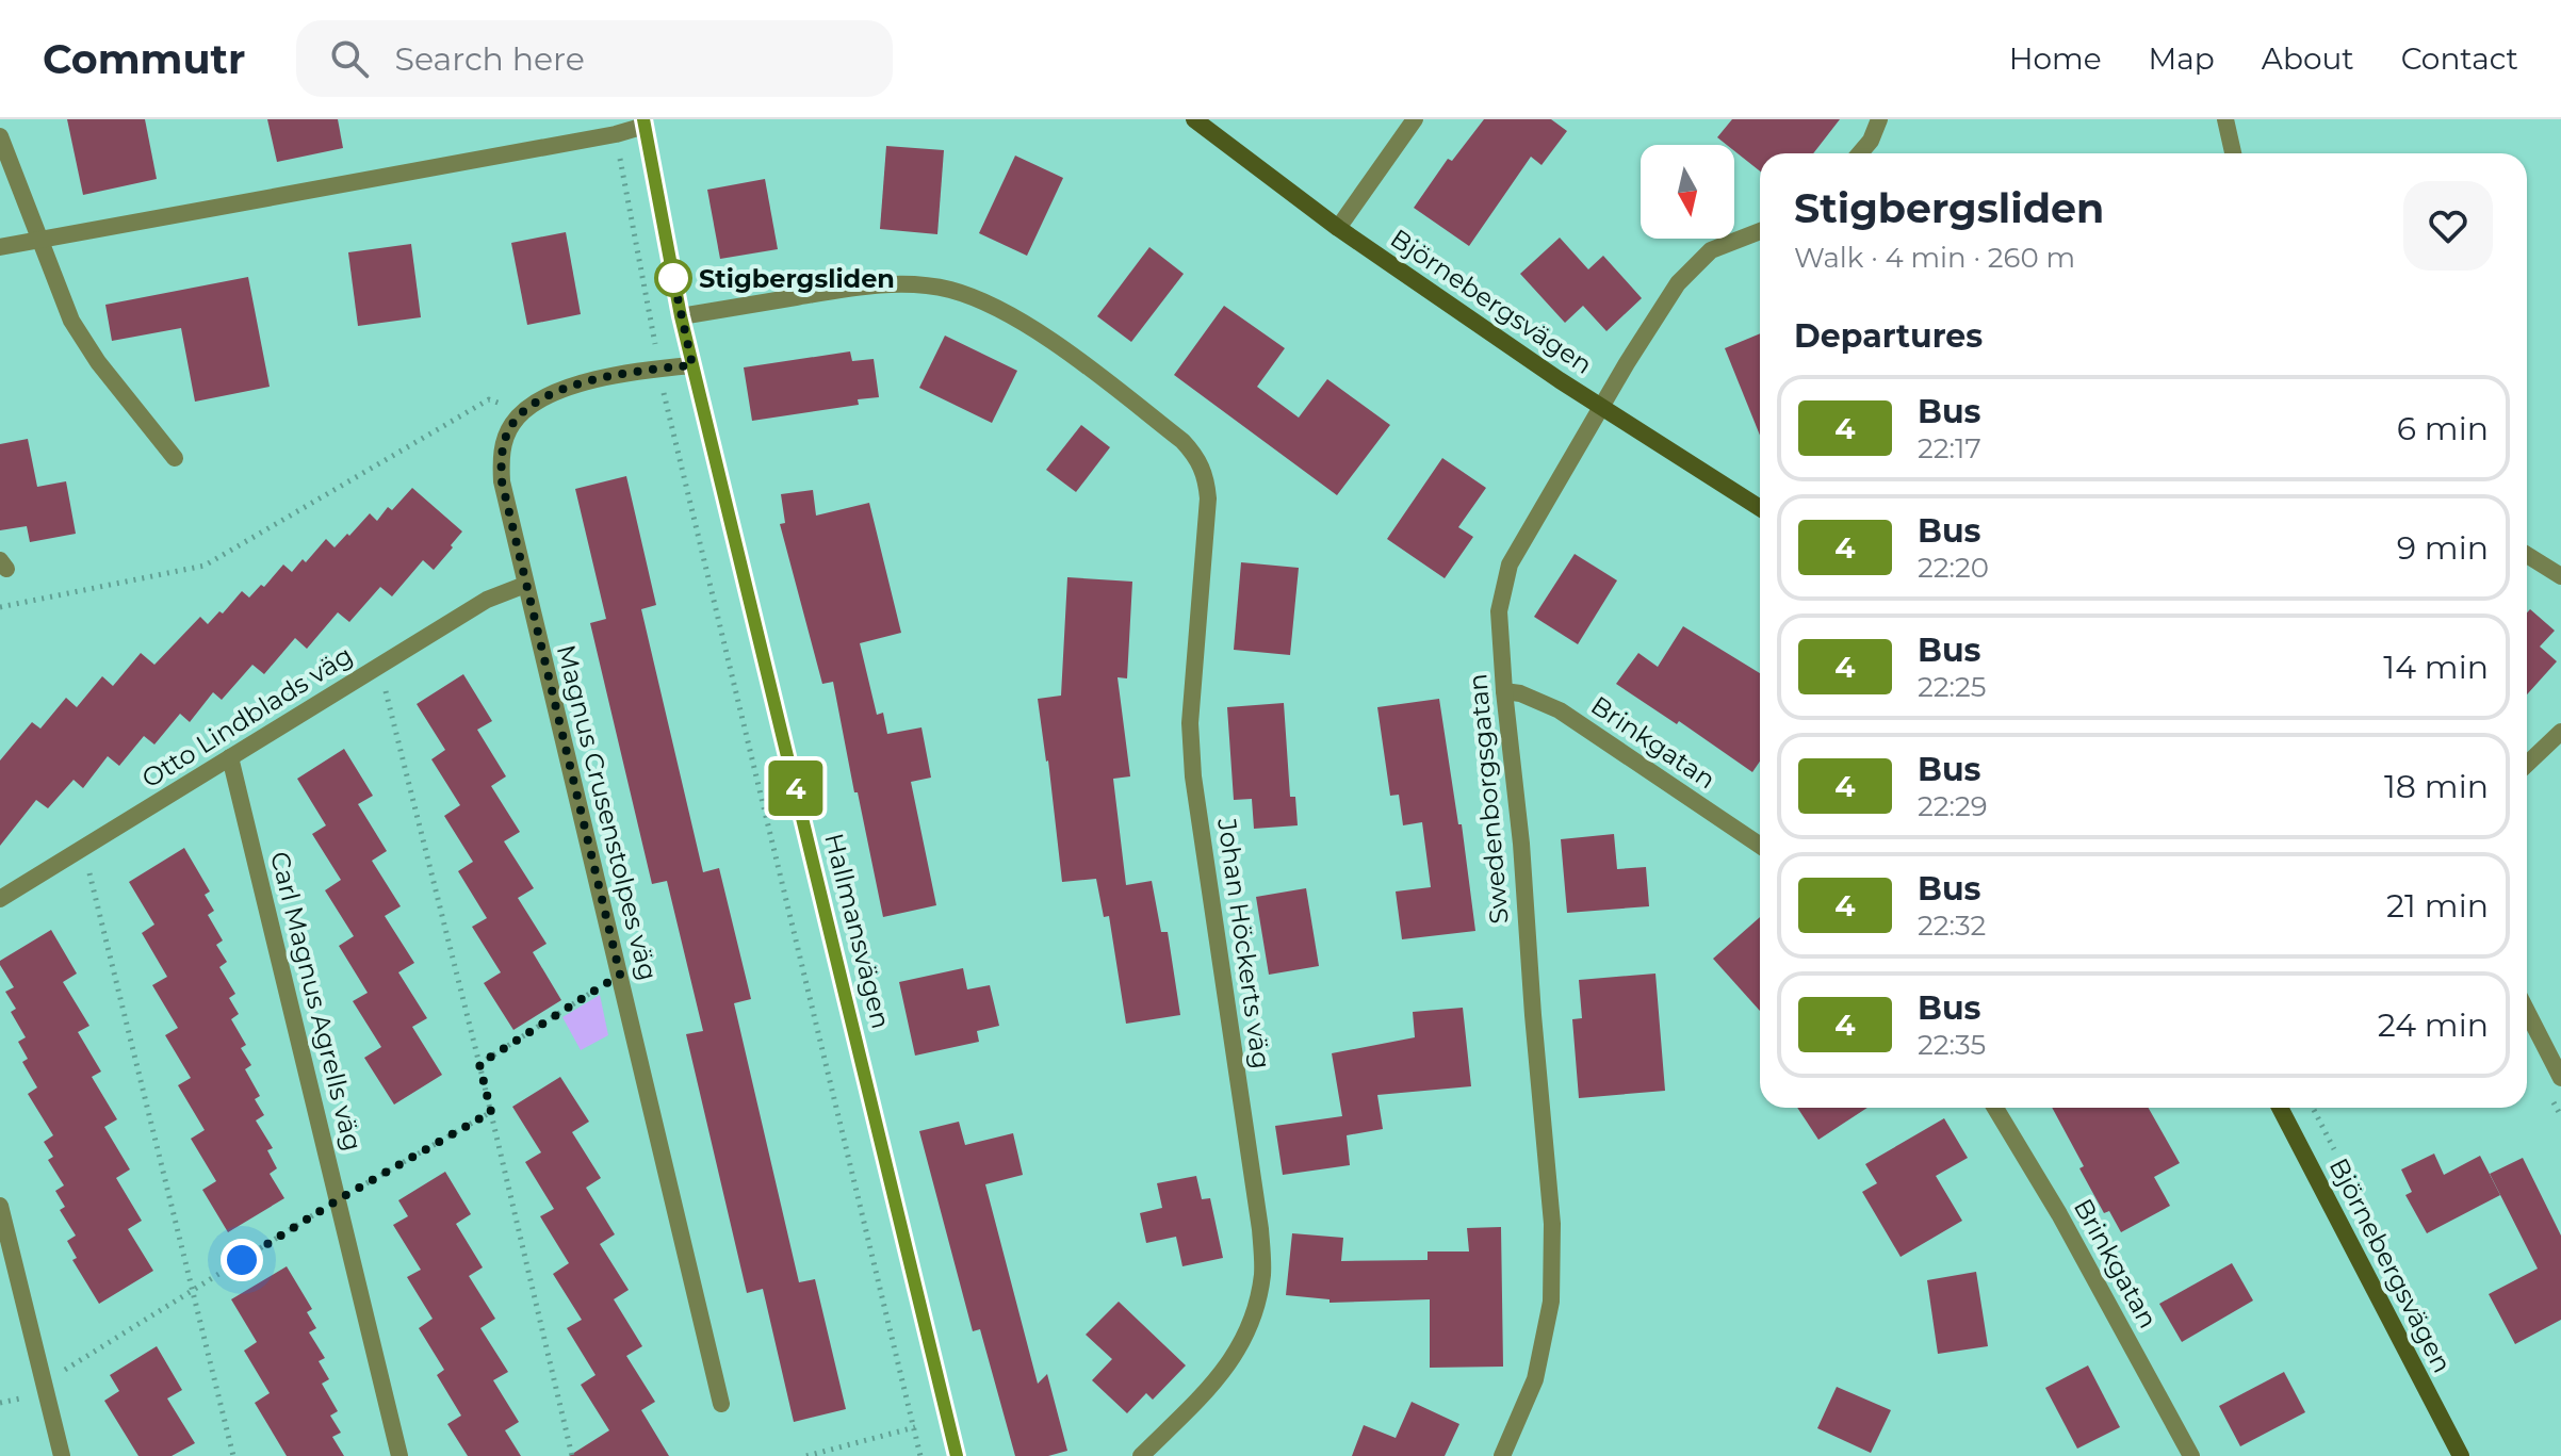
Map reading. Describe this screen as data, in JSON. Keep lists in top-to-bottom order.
{
  "streets": {
    "street": [
      "Björnebergsvägen",
      "Otto Lindblads väg",
      "Brinkgatan",
      "Swedenborgsgatan",
      "Magnus Crusenstolpes väg",
      "Hallmansvägen",
      "Johan Höckerts väg",
      "Carl Magnus Agrells väg"
    ]
  },
  "crossings": [
    ["Björnebergsvägen", "Swedenborgsgatan"],
    ["Otto Lindblads väg", "Magnus Crusenstolpes väg"],
    ["Otto Lindblads väg", "Carl Magnus Agrells väg"],
    ["Brinkgatan", "Swedenborgsgatan"],
    ["Hallmansvägen", "Johan Höckerts väg"]
  ],
  "places": ["Stigbergsliden"],
  "lines": ["bus line 4"],
  "north": "bottom",
  "page": {
    "header": "Commutr",
    "search": "Search here",
    "nav": [
      "Home",
      "Map",
      "About",
      "Contact"
    ],
    "on_map": "4",
    "heading": [
      ["Stigbergsliden", "Walk · 4 min · 260 m"],
      "Departures"
    ],
    "list": [
      {
        "mark": "4",
        "name": "Bus",
        "note": "22:17",
        "value": "6 min"
      },
      {
        "mark": "4",
        "name": "Bus",
        "note": "22:20",
        "value": "9 min"
      },
      {
        "mark": "4",
        "name": "Bus",
        "note": "22:25",
        "value": "14 min"
      },
      {
        "mark": "4",
        "name": "Bus",
        "note": "22:29",
        "value": "18 min"
      },
      {
        "mark": "4",
        "name": "Bus",
        "note": "22:32",
        "value": "21 min"
      },
      {
        "mark": "4",
        "name": "Bus",
        "note": "22:35",
        "value": "24 min"
      }
    ]
  }
}
